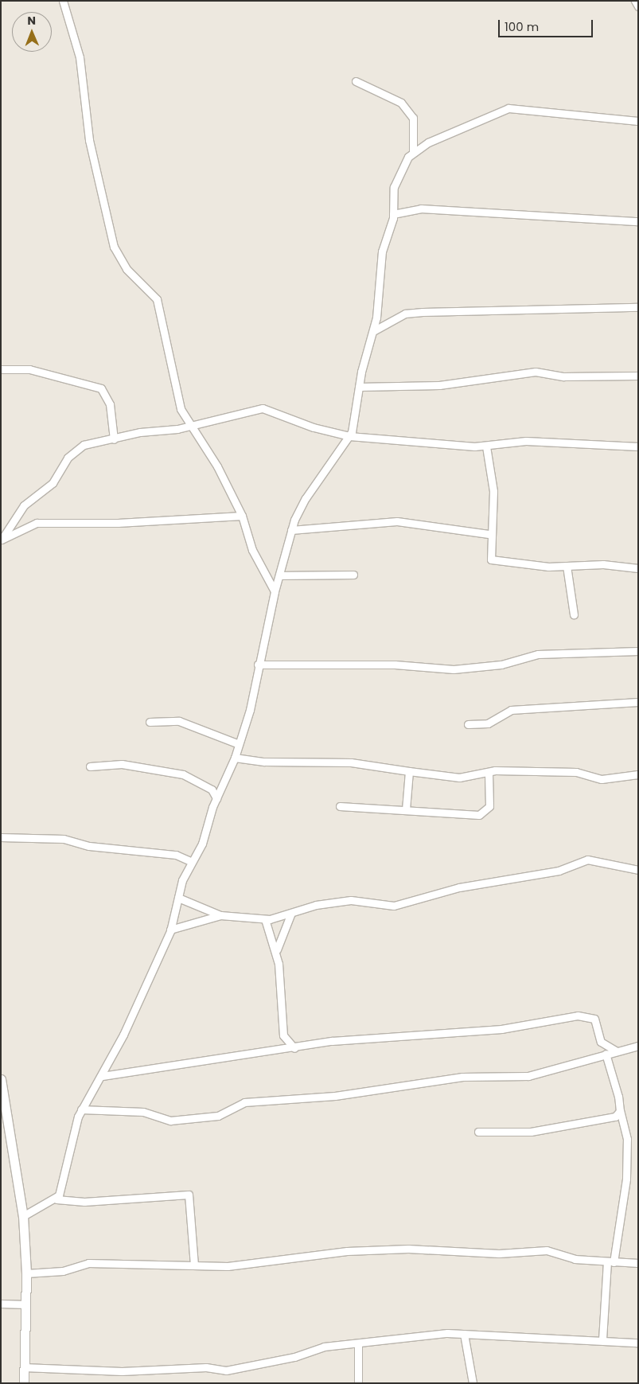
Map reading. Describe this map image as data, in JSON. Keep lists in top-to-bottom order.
{
  "scale_bar": "100 m",
  "north": "top"
}
